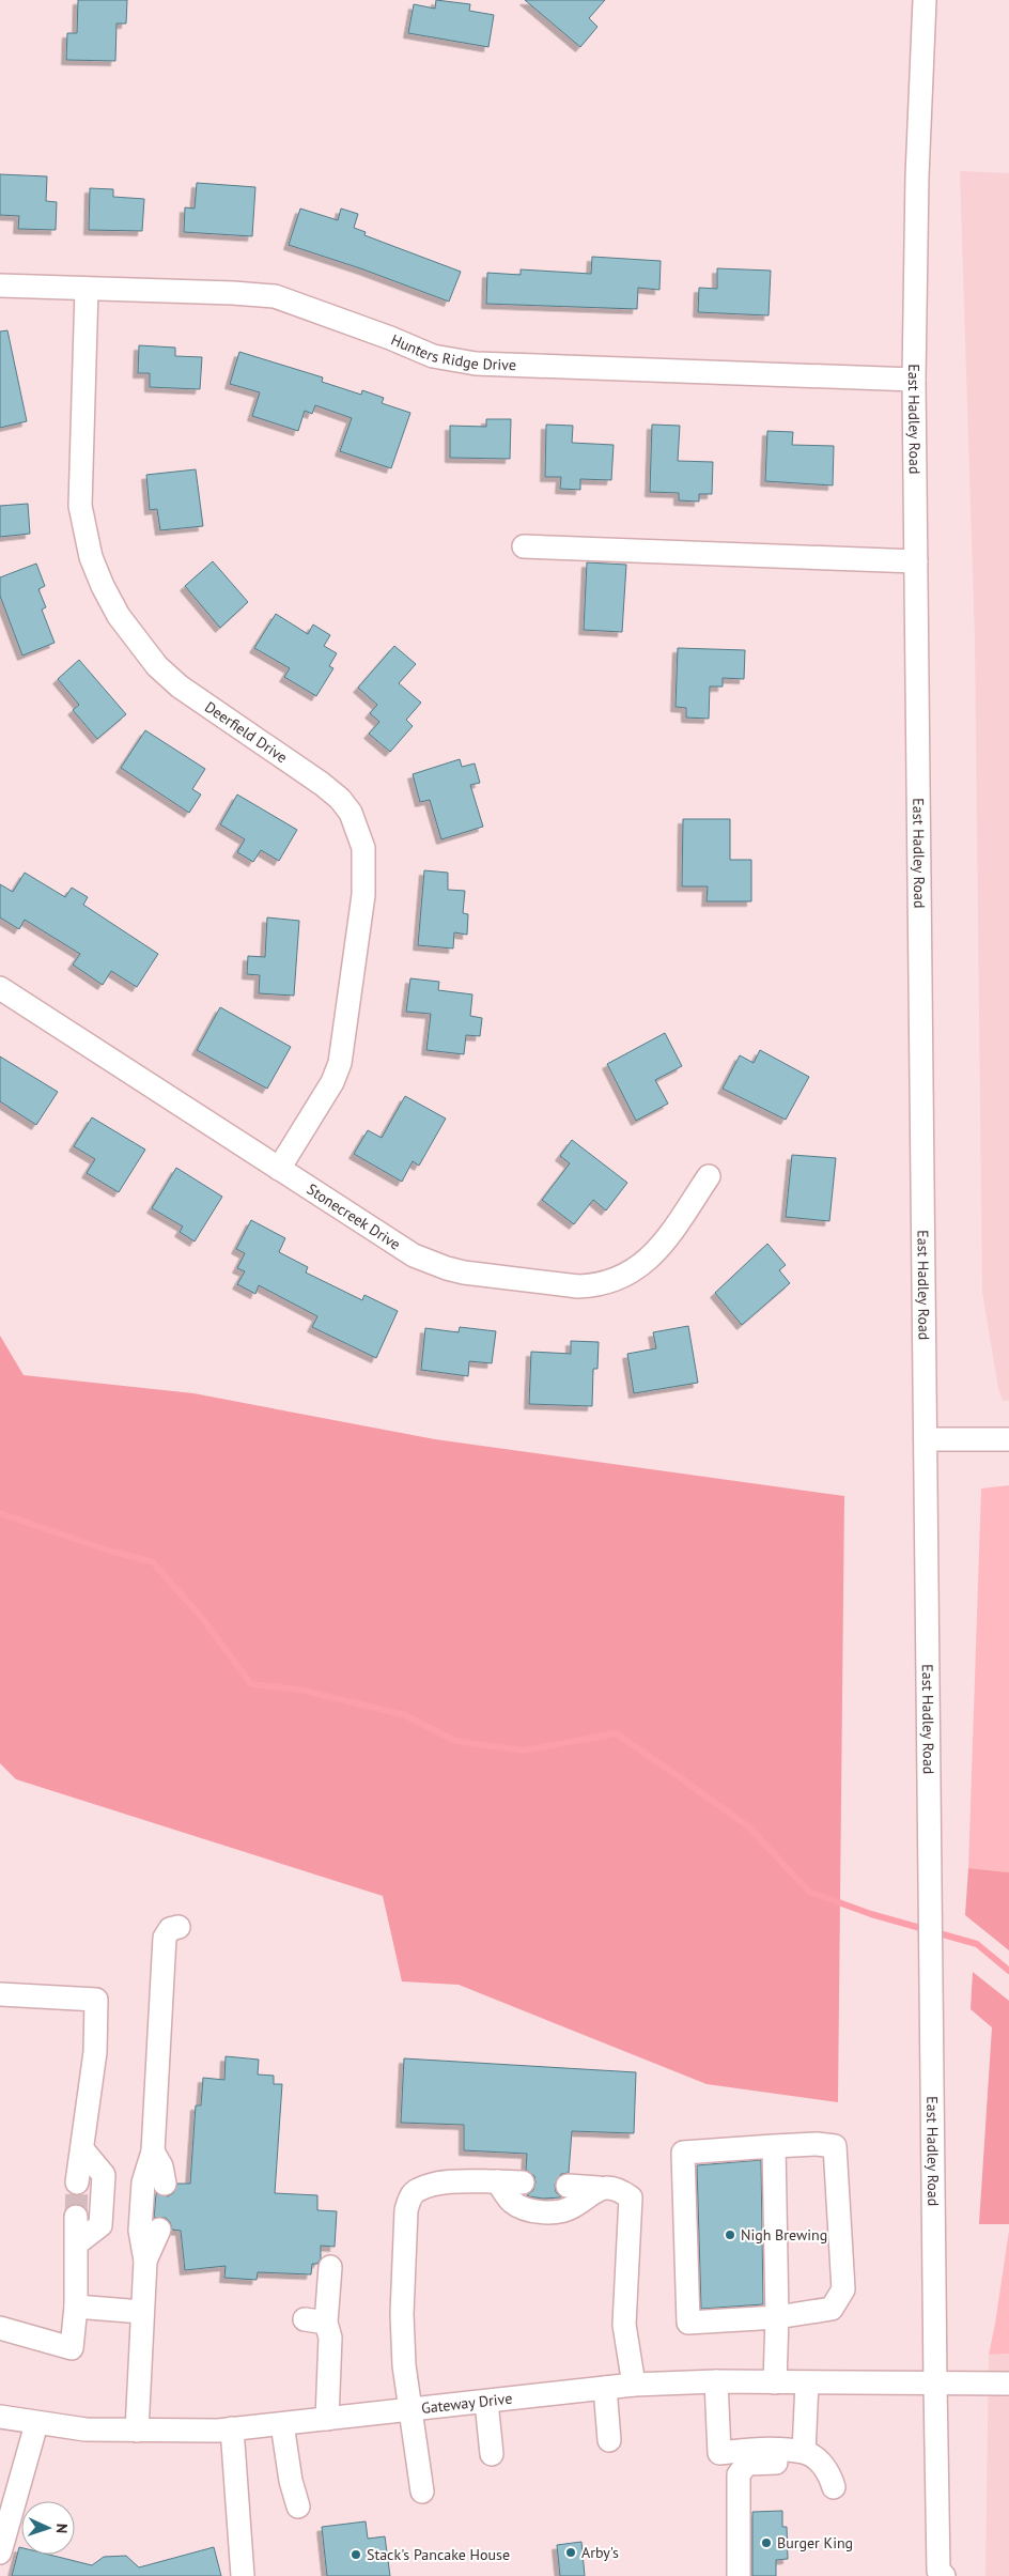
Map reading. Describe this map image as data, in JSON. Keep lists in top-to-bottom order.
{
  "streets": {
    "street": [
      "Hunters Ridge Drive",
      "East Hadley Road",
      "Deerfield Drive",
      "Stonecreek Drive",
      "Gateway Drive"
    ]
  },
  "crossings": [
    ["Hunters Ridge Drive", "East Hadley Road"],
    ["Hunters Ridge Drive", "Deerfield Drive"],
    ["East Hadley Road", "Gateway Drive"],
    ["Deerfield Drive", "Stonecreek Drive"]
  ],
  "places": [
    "Nigh Brewing",
    "Burger King",
    "Arby's",
    "Stack's Pancake House"
  ],
  "north": "right"
}
